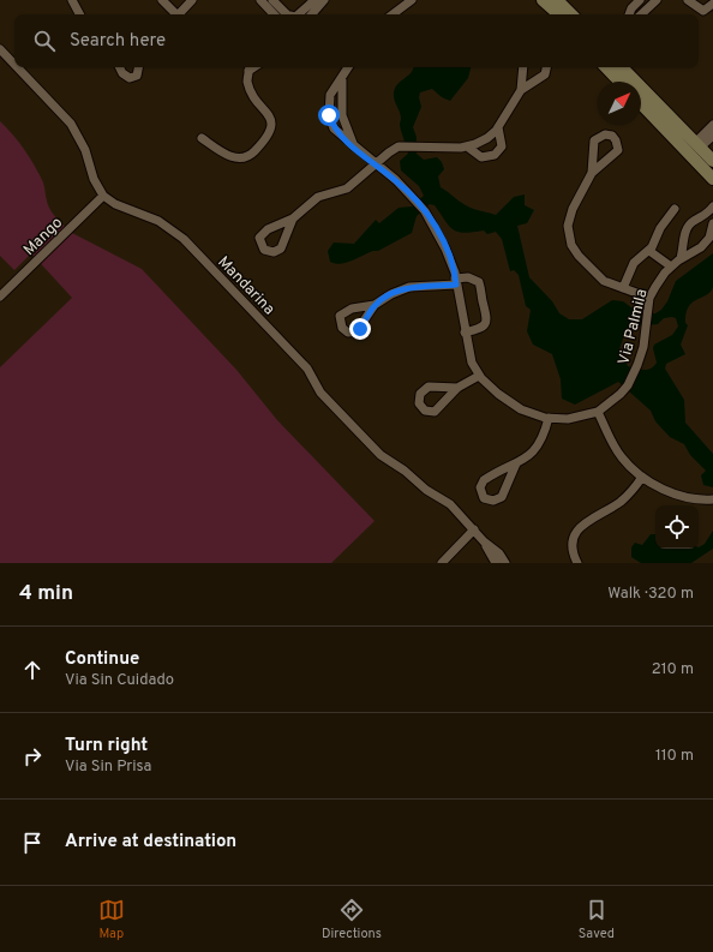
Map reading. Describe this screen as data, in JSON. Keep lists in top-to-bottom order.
{
  "streets": {
    "street": ["Mango", "Mandarina", "Via Palmila"]
  },
  "crossings": [
    ["Mango", "Mandarina"]
  ],
  "north": "top right",
  "page": {
    "search": "Search here",
    "heading": ["4 min", "Walk · 320 m"],
    "list": [
      ["Continue", "Via Sin Cuidado", "210 m"],
      ["Turn right", "Via Sin Prisa", "110 m"],
      "Arrive at destination"
    ],
    "nav": ["Map", "Directions", "Saved"]
  }
}
